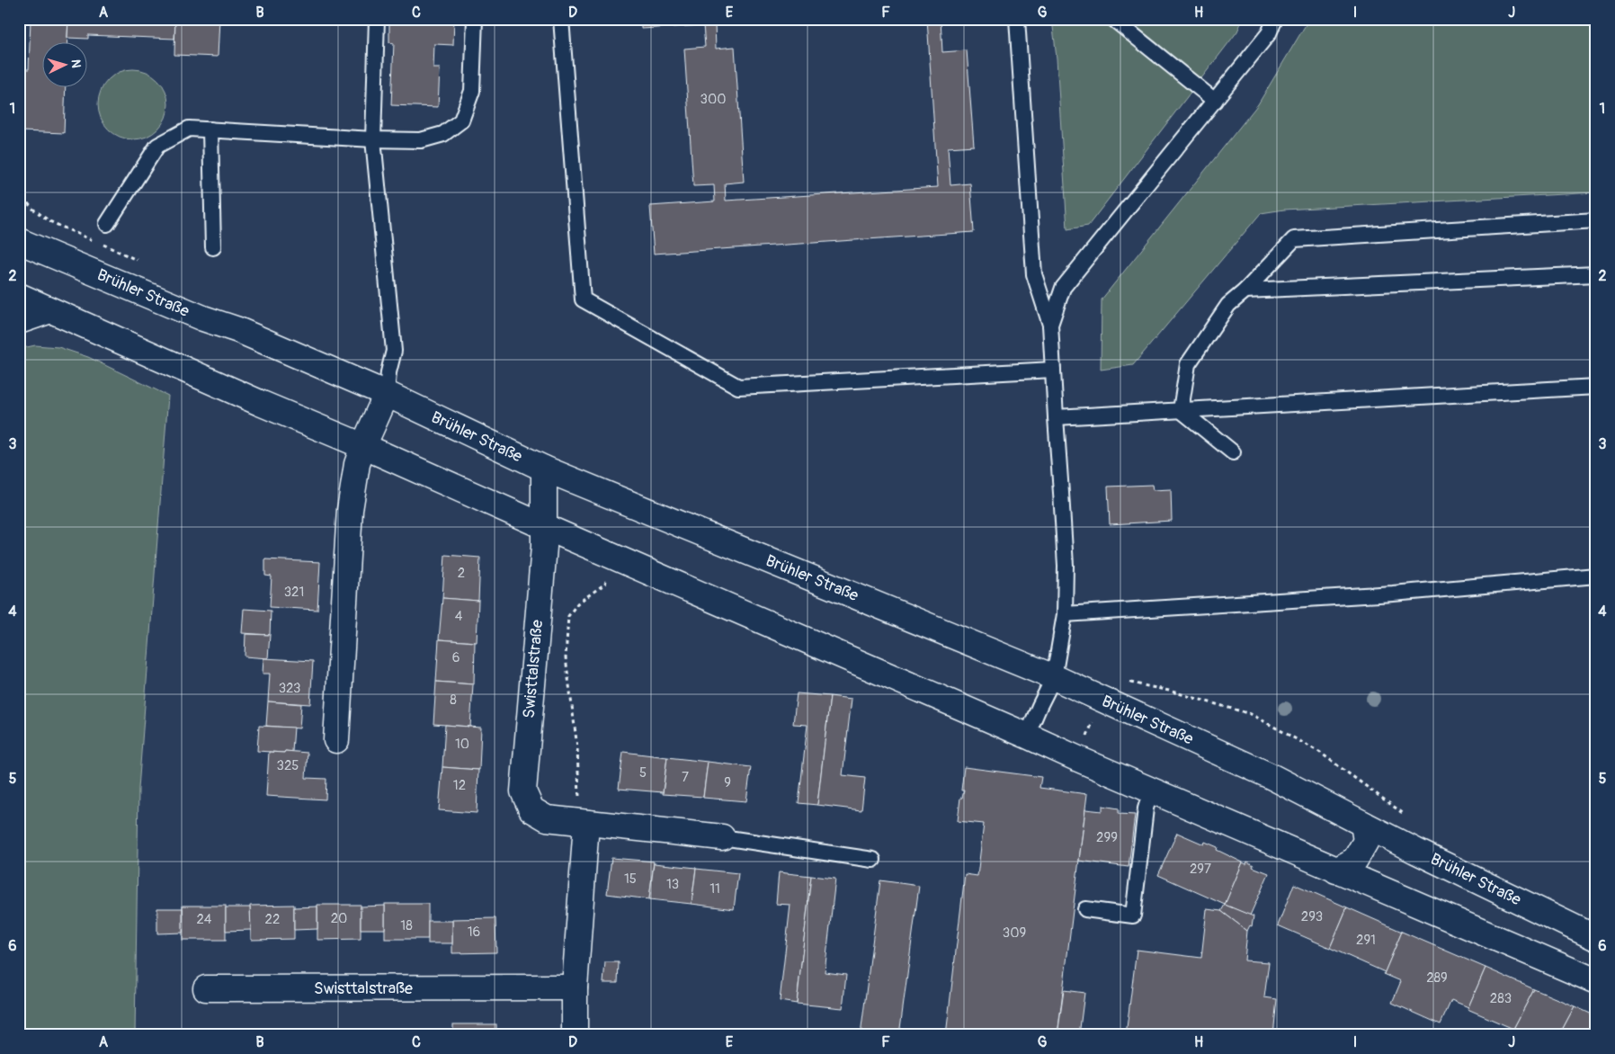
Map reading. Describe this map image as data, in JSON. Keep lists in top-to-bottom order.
{
  "streets": {
    "main road": ["Brühler Straße", "Swisttalstraße"]
  },
  "crossings": [
    ["Brühler Straße", "Swisttalstraße"]
  ],
  "house_numbers": [
    "300",
    "2",
    "321",
    "4",
    "6",
    "323",
    "8",
    "10",
    "325",
    "5",
    "7",
    "9",
    "12",
    "299",
    "297",
    "15",
    "13",
    "11",
    "293",
    "20",
    "24",
    "22",
    "18",
    "16",
    "309",
    "291",
    "289",
    "283"
  ],
  "north": "right",
  "grid": {
    "columns": [
      "A",
      "B",
      "C",
      "D",
      "E",
      "F",
      "G",
      "H",
      "I",
      "J"
    ],
    "rows": [
      "1",
      "2",
      "3",
      "4",
      "5",
      "6"
    ]
  }
}
